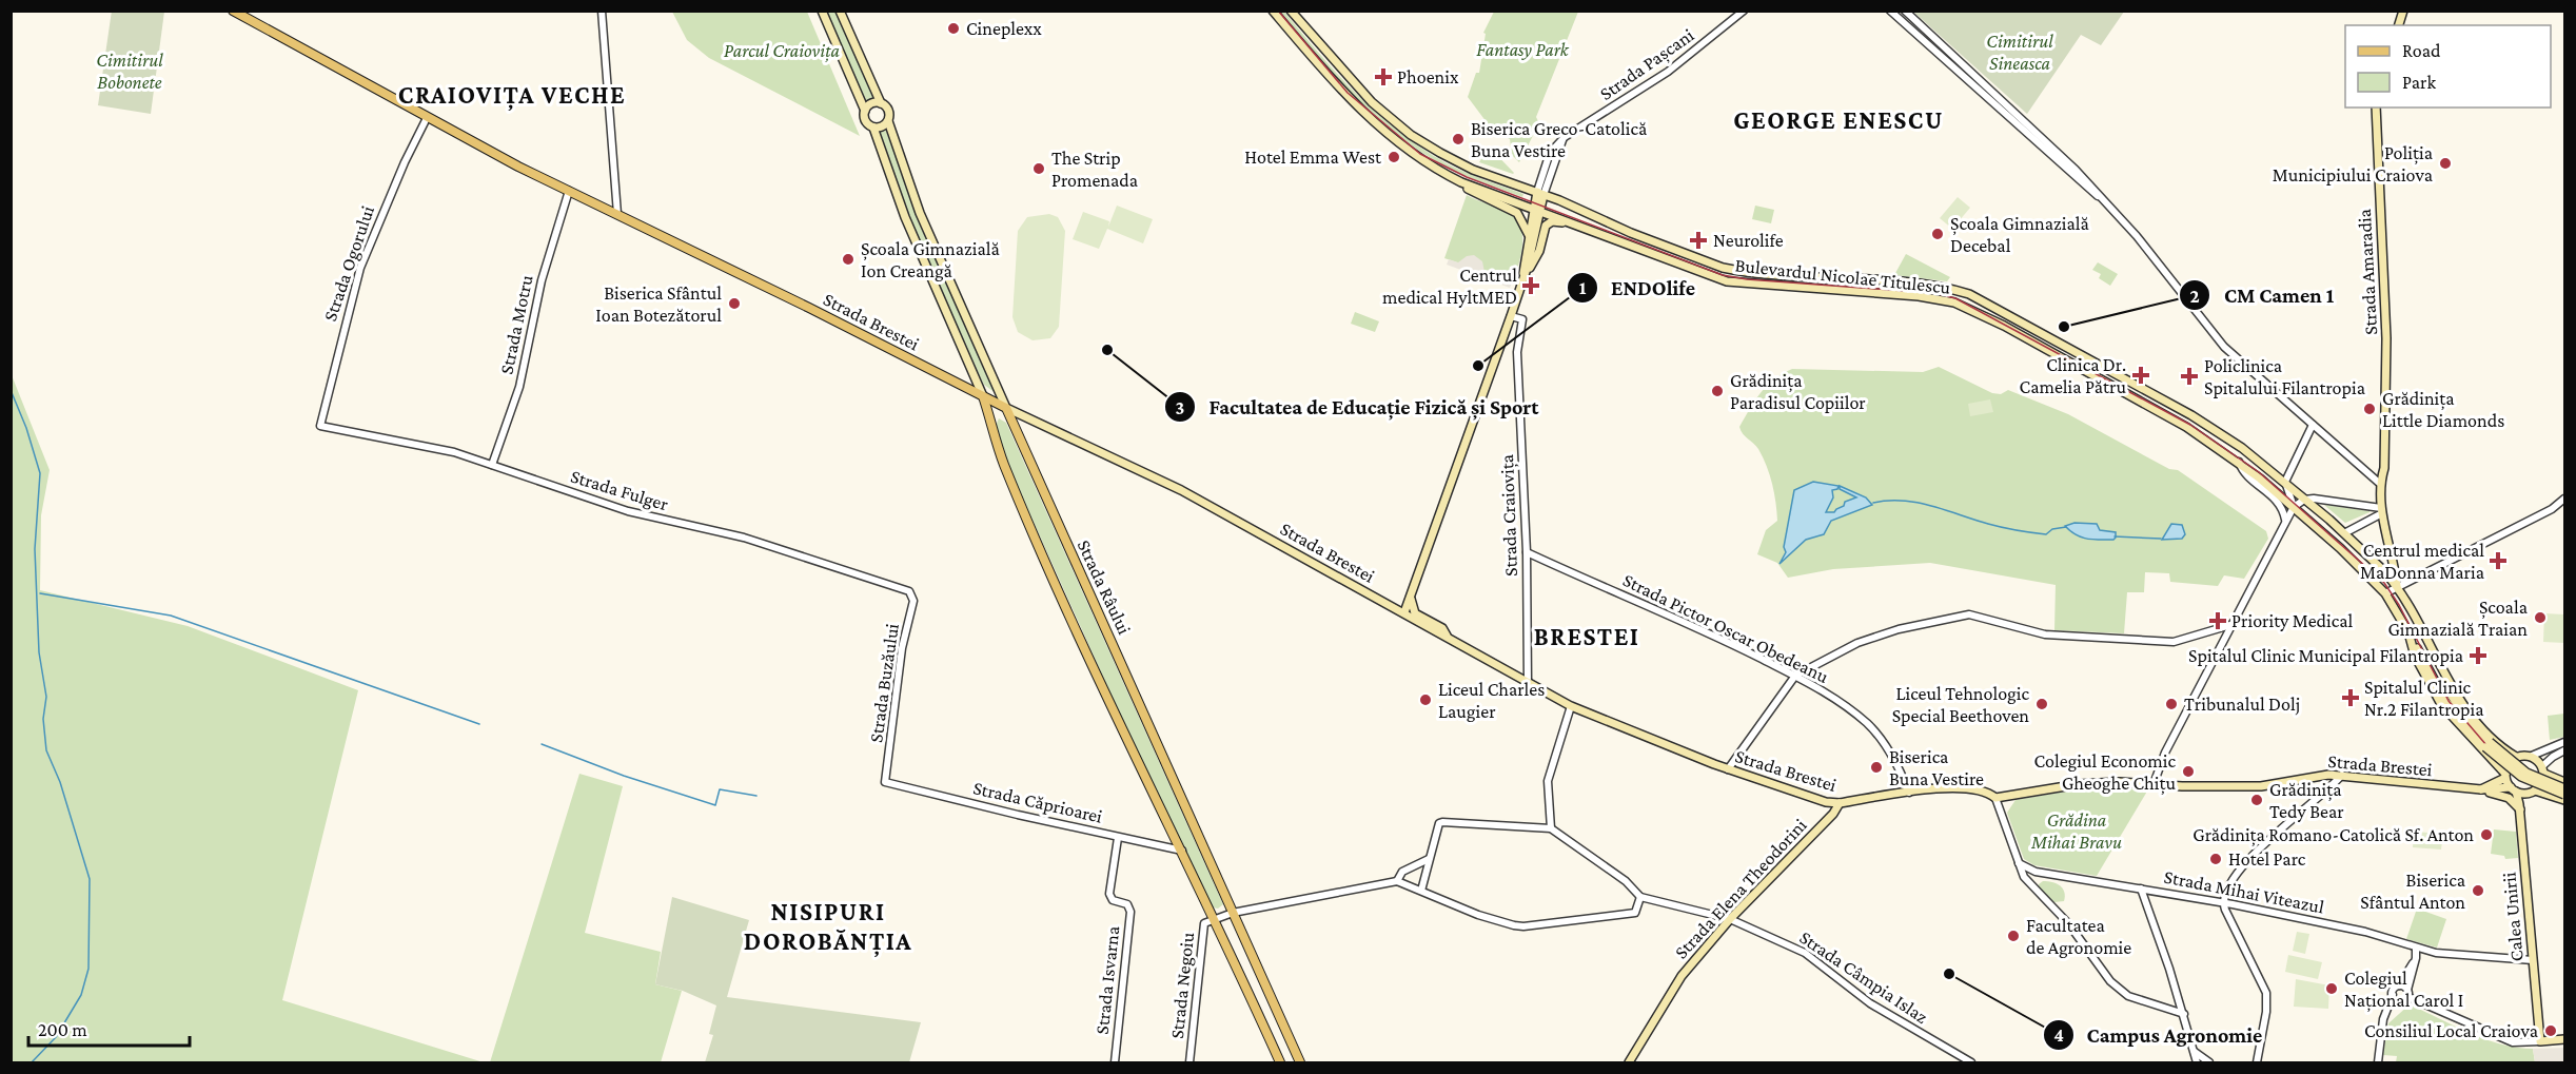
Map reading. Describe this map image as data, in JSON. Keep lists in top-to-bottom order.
{
  "streets": {
    "main road": [
      "Strada Amaradia",
      "Bulevardul Nicolae Titulescu",
      "Strada Brestei",
      "Strada Râului",
      "Strada Elena Theodorini",
      "Calea Unirii"
    ],
    "street": [
      "Strada Pașcani",
      "Strada Ogorului",
      "Strada Motru",
      "Strada Fulger",
      "Strada Craiovița",
      "Strada Pictor Oscar Obedeanu",
      "Strada Buzăului",
      "Strada Căprioarei",
      "Strada Mihai Viteazul",
      "Strada Câmpia Islaz",
      "Strada Isvarna",
      "Strada Negoiu"
    ]
  },
  "crossings": [
    ["Strada Pașcani", "Bulevardul Nicolae Titulescu"],
    ["Strada Ogorului", "Strada Brestei"],
    ["Strada Ogorului", "Strada Fulger"],
    ["Strada Amaradia", "Bulevardul Nicolae Titulescu"],
    ["Bulevardul Nicolae Titulescu", "Strada Brestei"],
    ["Bulevardul Nicolae Titulescu", "Calea Unirii"],
    ["Strada Brestei", "Strada Motru"],
    ["Strada Brestei", "Strada Craiovița"],
    ["Strada Brestei", "Strada Râului"],
    ["Strada Brestei", "Strada Pictor Oscar Obedeanu"],
    ["Strada Brestei", "Strada Elena Theodorini"],
    ["Strada Brestei", "Calea Unirii"],
    ["Strada Motru", "Strada Fulger"],
    ["Strada Fulger", "Strada Buzăului"],
    ["Strada Craiovița", "Strada Pictor Oscar Obedeanu"],
    ["Strada Buzăului", "Strada Căprioarei"],
    ["Strada Căprioarei", "Strada Isvarna"],
    ["Strada Elena Theodorini", "Strada Câmpia Islaz"],
    ["Strada Mihai Viteazul", "Calea Unirii"]
  ],
  "districts": [
    "CRAIOVIȚA VECHE",
    "GEORGE ENESCU",
    "BRESTEI",
    "NISIPURI DOROBĂNȚIA"
  ],
  "parks": [
    "Cimitirul Sineasca",
    "Fantasy Park",
    "Parcul Craiovița",
    "Cimitirul Bobonete",
    "Grădina Mihai Bravu"
  ],
  "places": {
    "other": [
      "Cineplexx",
      "Biserica Greco-Catolică Buna Vestire",
      "Hotel Emma West",
      "Poliția Municipiului Craiova",
      "The Strip Promenada",
      "Școala Gimnazială Decebal",
      "Școala Gimnazială Ion Creangă",
      "Biserica Sfântul Ioan Botezătorul",
      "CM Camen 1",
      "Facultatea de Educație Fizică și Sport",
      "ENDOlife",
      "Grădinița Paradisul Copiilor",
      "Grădinița Little Diamonds",
      "Școala Gimnazială Traian",
      "Liceul Charles Laugier",
      "Liceul Tehnologic Special Beethoven",
      "Tribunalul Dolj",
      "Biserica Buna Vestire",
      "Colegiul Economic Gheoghe Chițu",
      "Grădinița Tedy Bear",
      "Grădinița Romano-Catolică Sf. Anton",
      "Hotel Parc",
      "Biserica Sfântul Anton",
      "Facultatea de Agronomie",
      "Campus Agronomie",
      "Colegiul Național Carol I",
      "Consiliul Local Craiova"
    ],
    "health": [
      "Phoenix",
      "Neurolife",
      "Centrul medical HyltMED",
      "Clinica Dr. Camelia Pătru",
      "Policlinica Spitalului Filantropia",
      "Centrul medical MaDonna Maria",
      "Priority Medical",
      "Spitalul Clinic Municipal Filantropia",
      "Spitalul Clinic Nr.2 Filantropia"
    ]
  },
  "legend": ["Road", "Park"],
  "scale_bar": "200 m"
}
